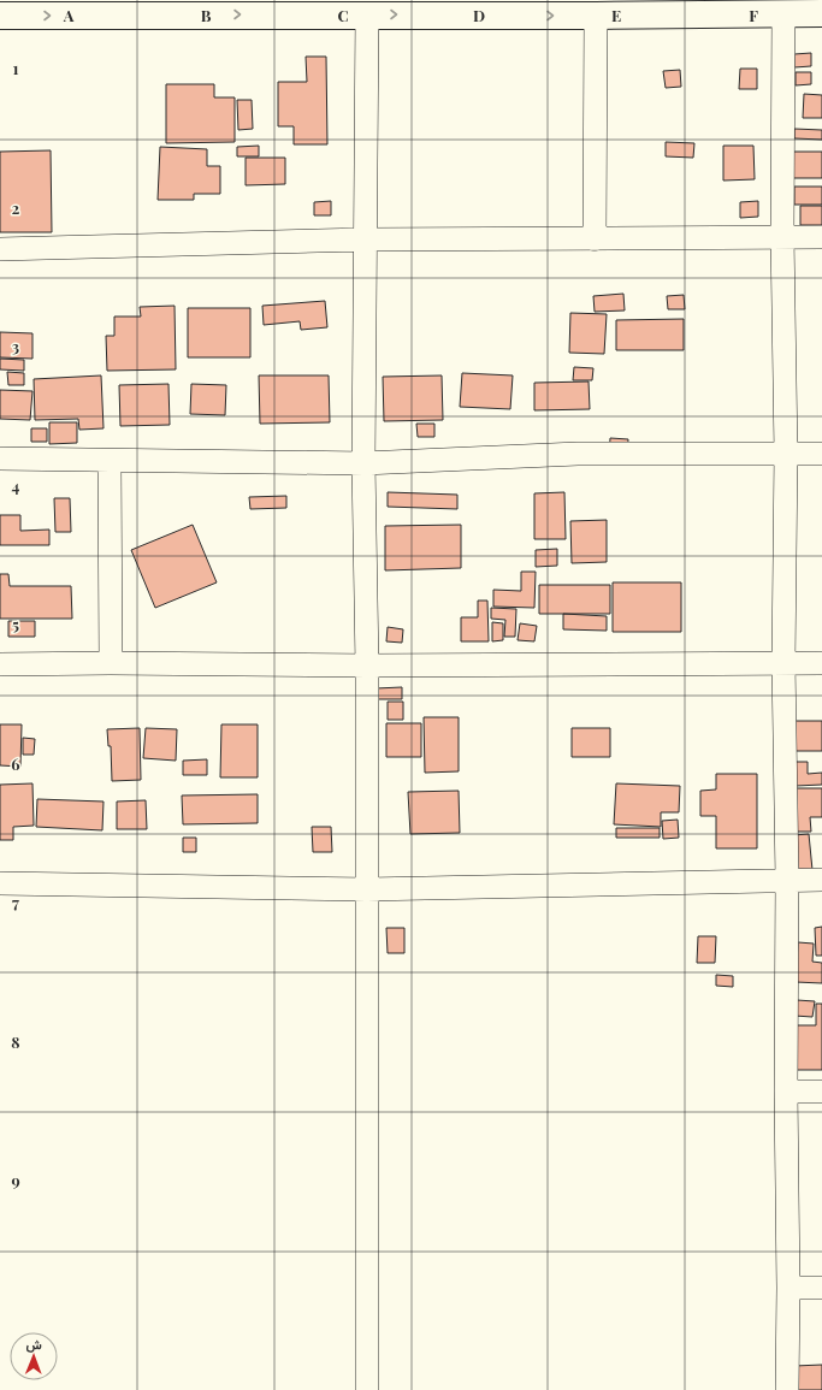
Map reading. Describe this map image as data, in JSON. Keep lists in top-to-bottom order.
{
  "north": "top",
  "grid": {
    "columns": [
      "A",
      "B",
      "C",
      "D",
      "E",
      "F"
    ],
    "rows": [
      "1",
      "2",
      "3",
      "4",
      "5",
      "6",
      "7",
      "8",
      "9"
    ]
  }
}
